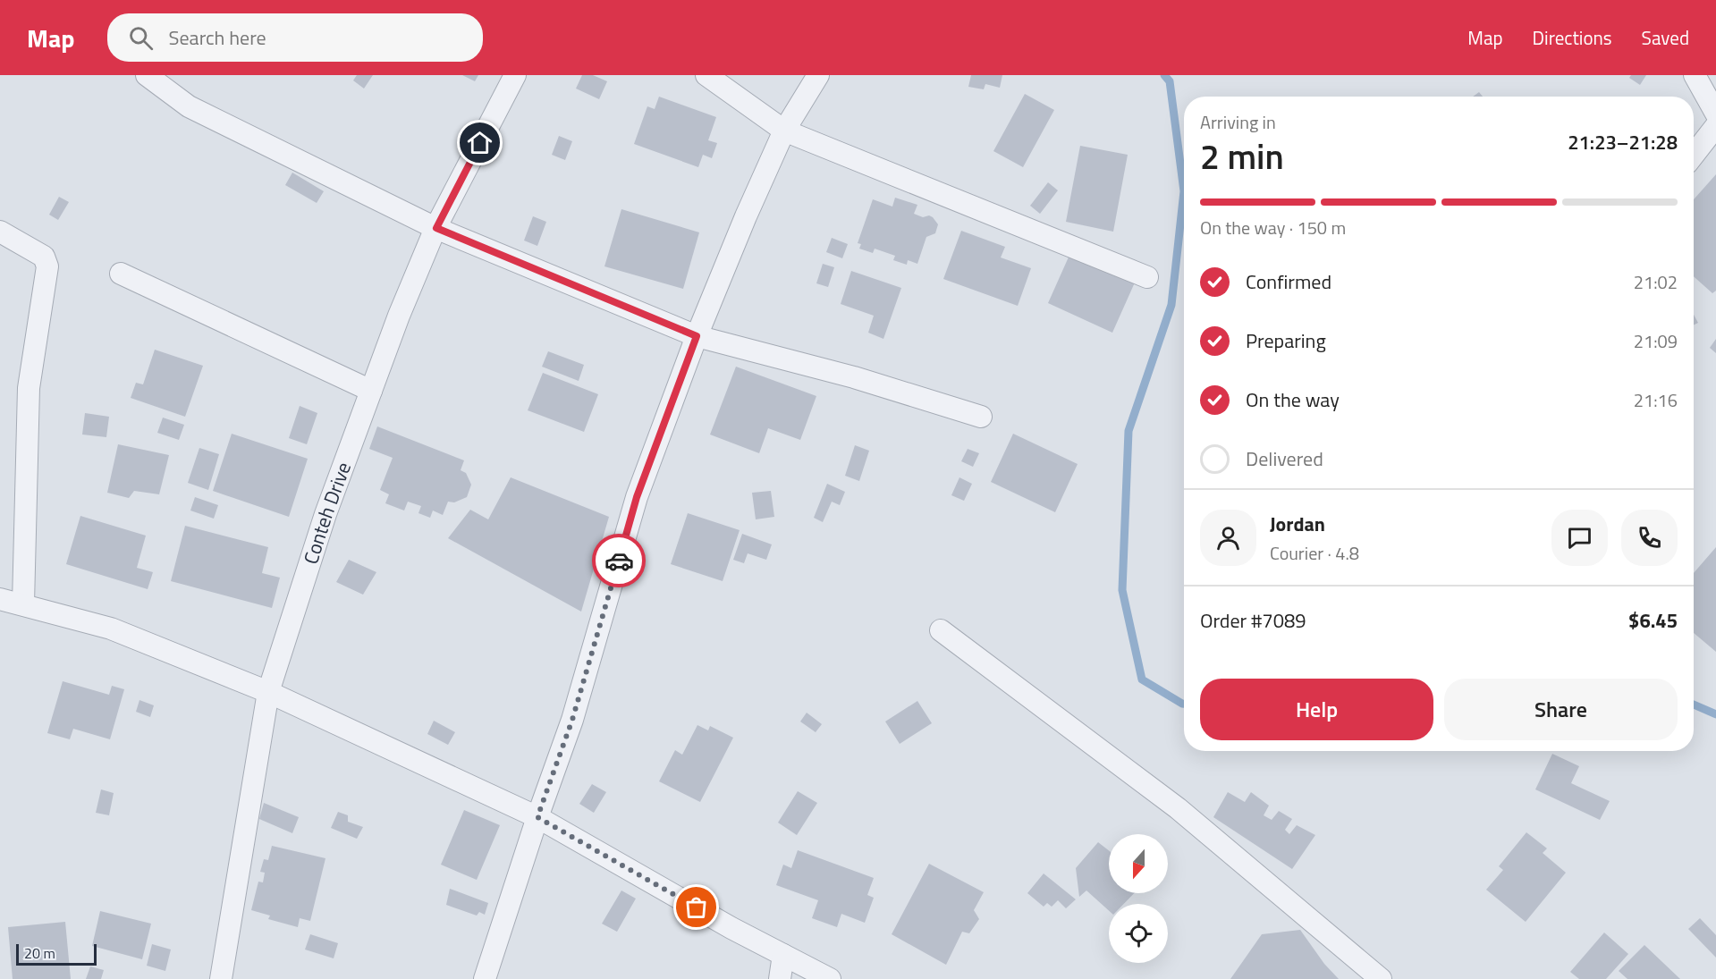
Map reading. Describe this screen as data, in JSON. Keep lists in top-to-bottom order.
{
  "streets": {
    "street": ["Conteh Drive"]
  },
  "scale_bar": "20 m",
  "north": "bottom",
  "page": {
    "header": "Map",
    "search": "Search here",
    "nav": ["Map", "Directions", "Saved"],
    "heading": ["2 min", "Arriving in", "21:23–21:28"],
    "panel": [
      "Jordan",
      "Courier · 4.8",
      "Order #7089",
      "$6.45"
    ],
    "bar": "On the way · 150 m",
    "list": [
      ["Confirmed", "21:02"],
      ["Preparing", "21:09"],
      ["On the way", "21:16"],
      "Delivered"
    ],
    "buttons": ["Help", "Share"],
    "scale": "20 m"
  }
}
